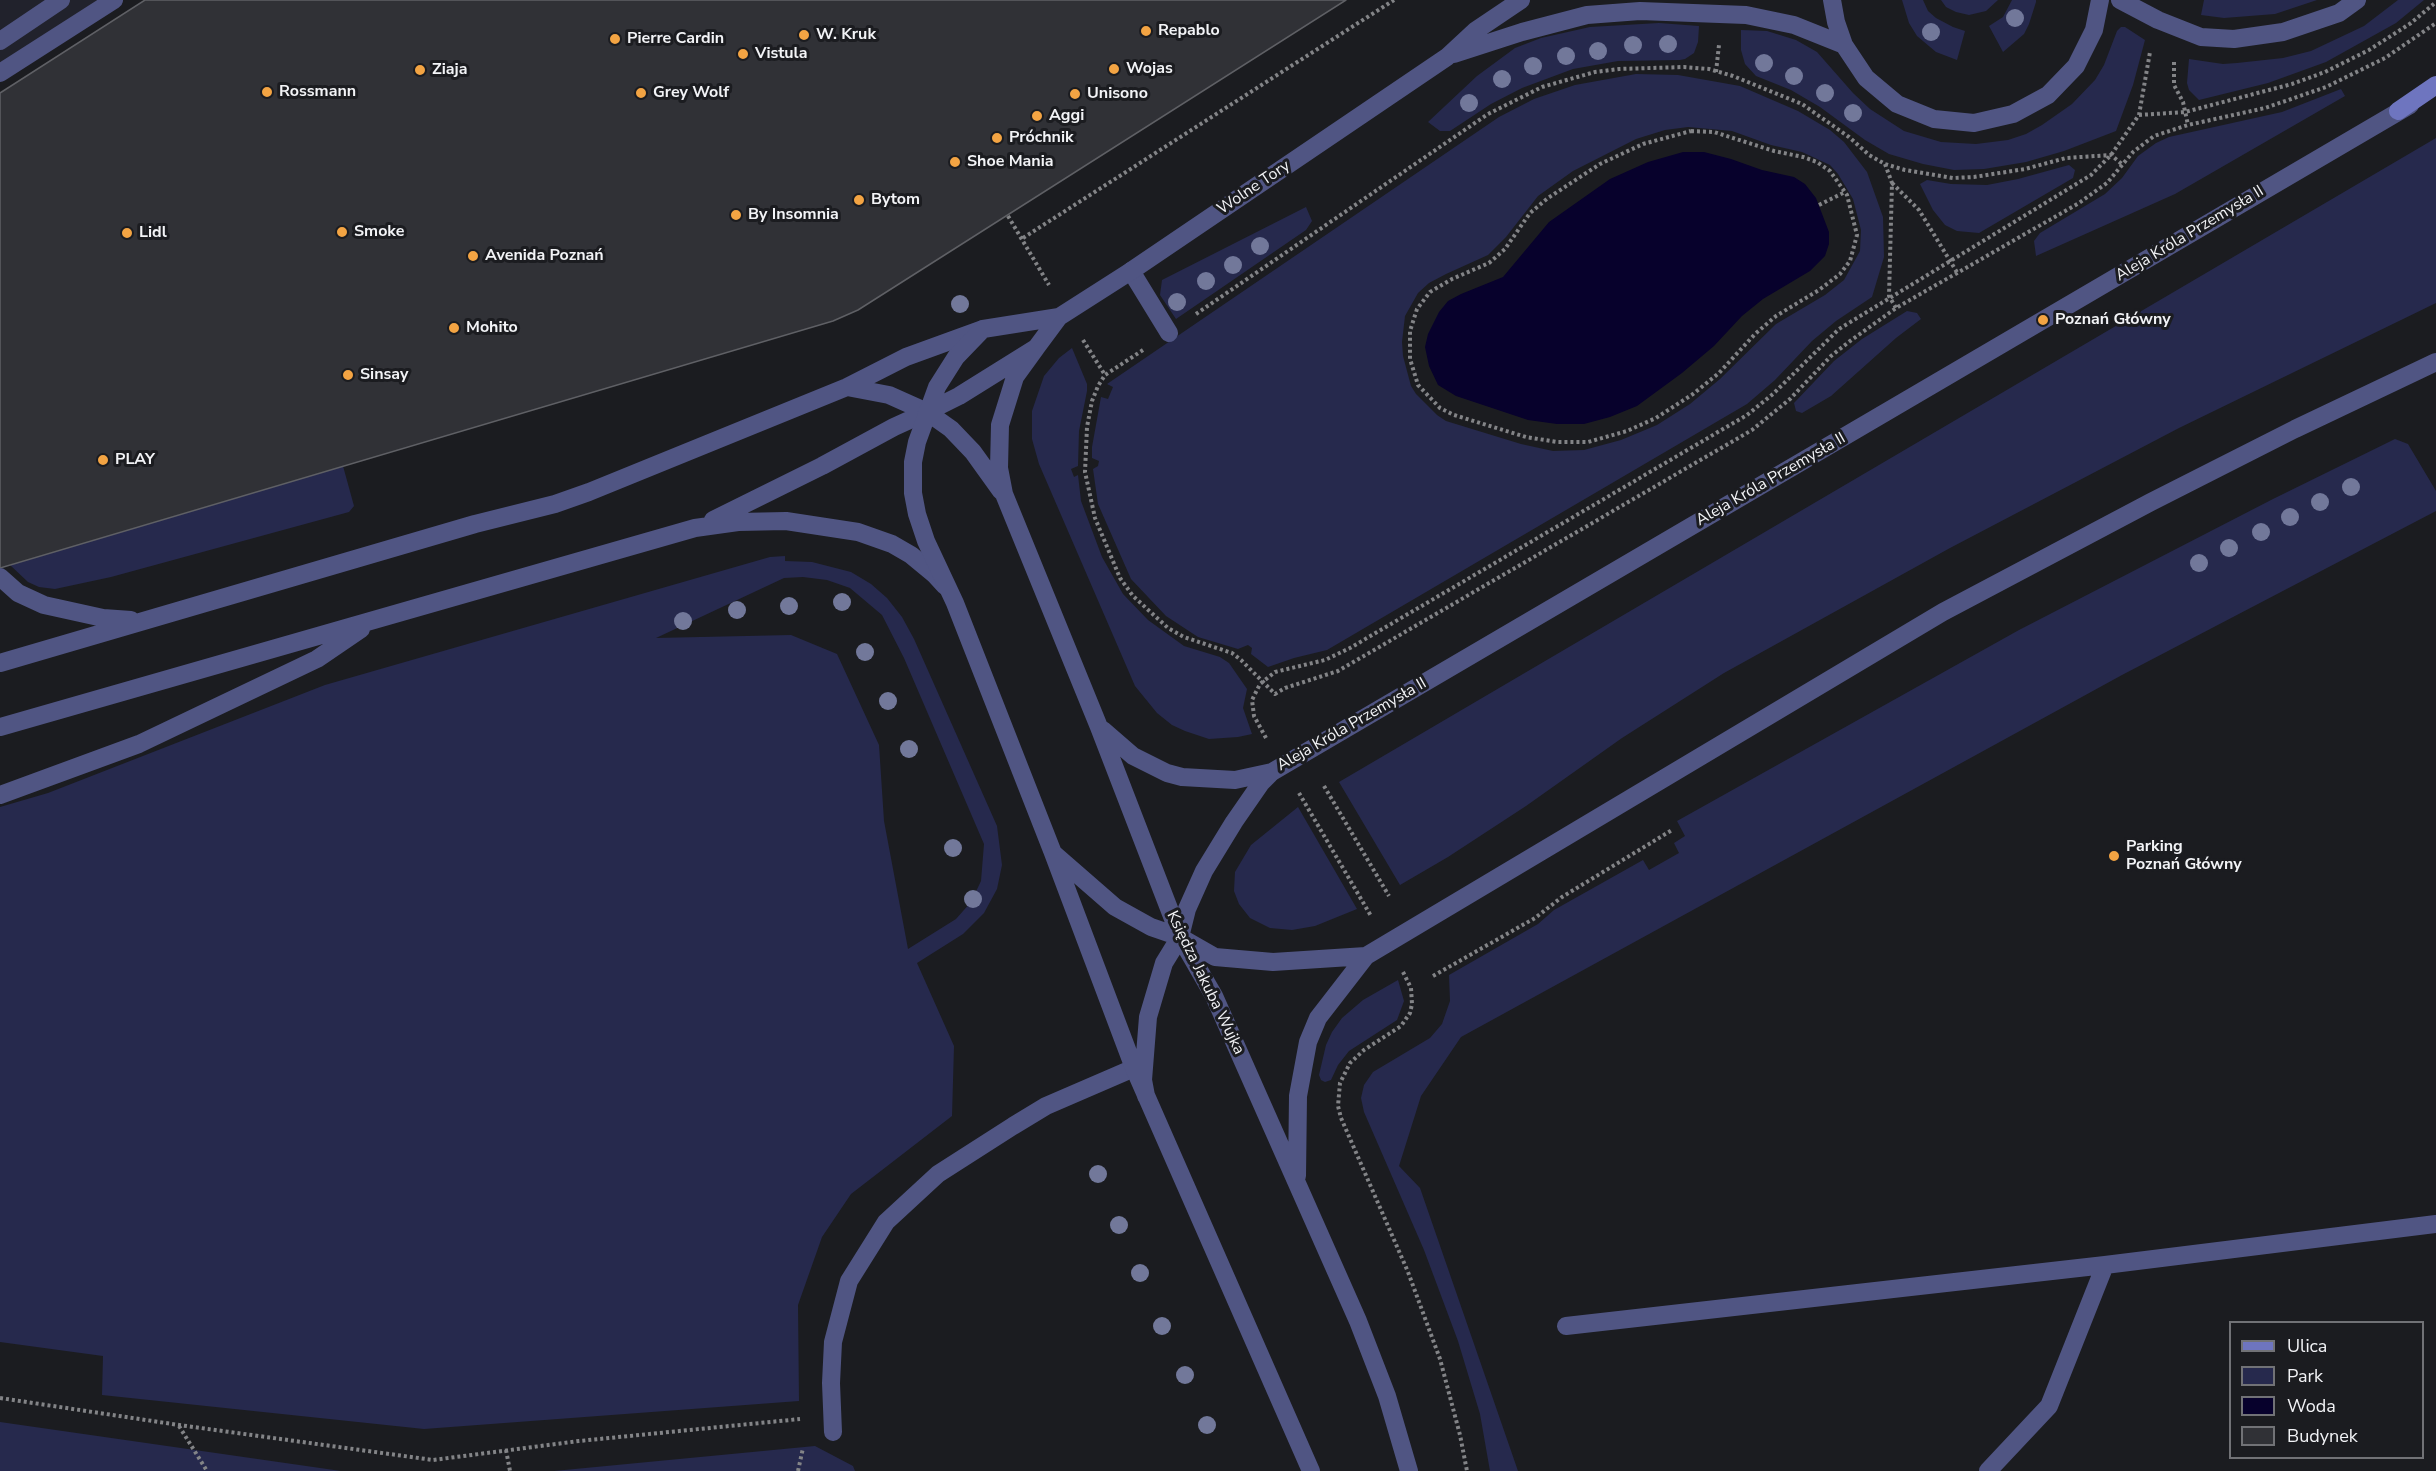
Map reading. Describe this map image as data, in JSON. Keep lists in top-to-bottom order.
{
  "streets": {
    "street": ["Wolne Tory", "Aleja Króla Przemysła II", "Księdza Jakuba Wujka"]
  },
  "crossings": [
    ["Aleja Króla Przemysła II", "Księdza Jakuba Wujka"]
  ],
  "places": [
    "Repablo",
    "W. Kruk",
    "Pierre Cardin",
    "Vistula",
    "Wojas",
    "Ziaja",
    "Rossmann",
    "Grey Wolf",
    "Unisono",
    "Aggi",
    "Próchnik",
    "Shoe Mania",
    "Bytom",
    "By Insomnia",
    "Smoke",
    "Lidl",
    "Avenida Poznań",
    "Poznań Główny",
    "Mohito",
    "Sinsay",
    "PLAY",
    "Parking Poznań Główny"
  ],
  "legend": [
    "Ulica",
    "Park",
    "Woda",
    "Budynek"
  ]
}
